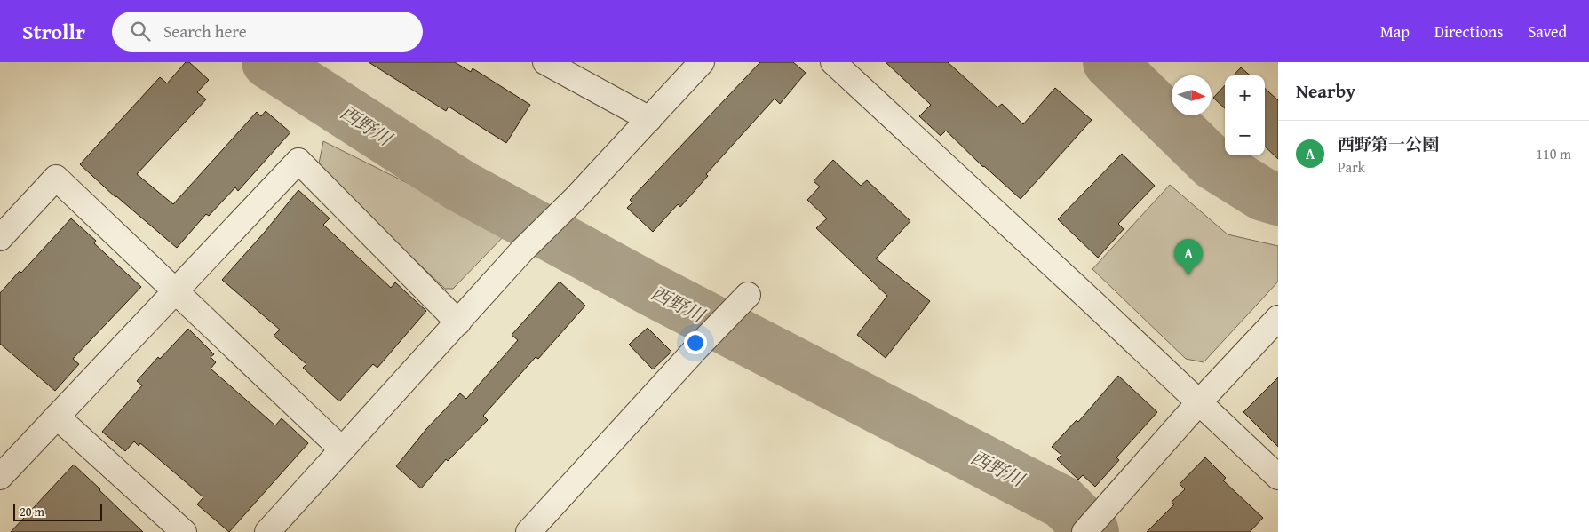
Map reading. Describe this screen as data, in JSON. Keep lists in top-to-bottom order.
{
  "water": ["西野川"],
  "scale_bar": "20 m",
  "north": "right",
  "page": {
    "header": "Strollr",
    "search": "Search here",
    "nav": ["Map", "Directions", "Saved"],
    "heading": "Nearby",
    "map_buttons": ["+", "−"],
    "list": [
      {
        "mark": "A",
        "name": "西野第一公園",
        "note": "Park",
        "value": "110 m"
      }
    ],
    "pins": "A",
    "scale": "20 m"
  }
}
